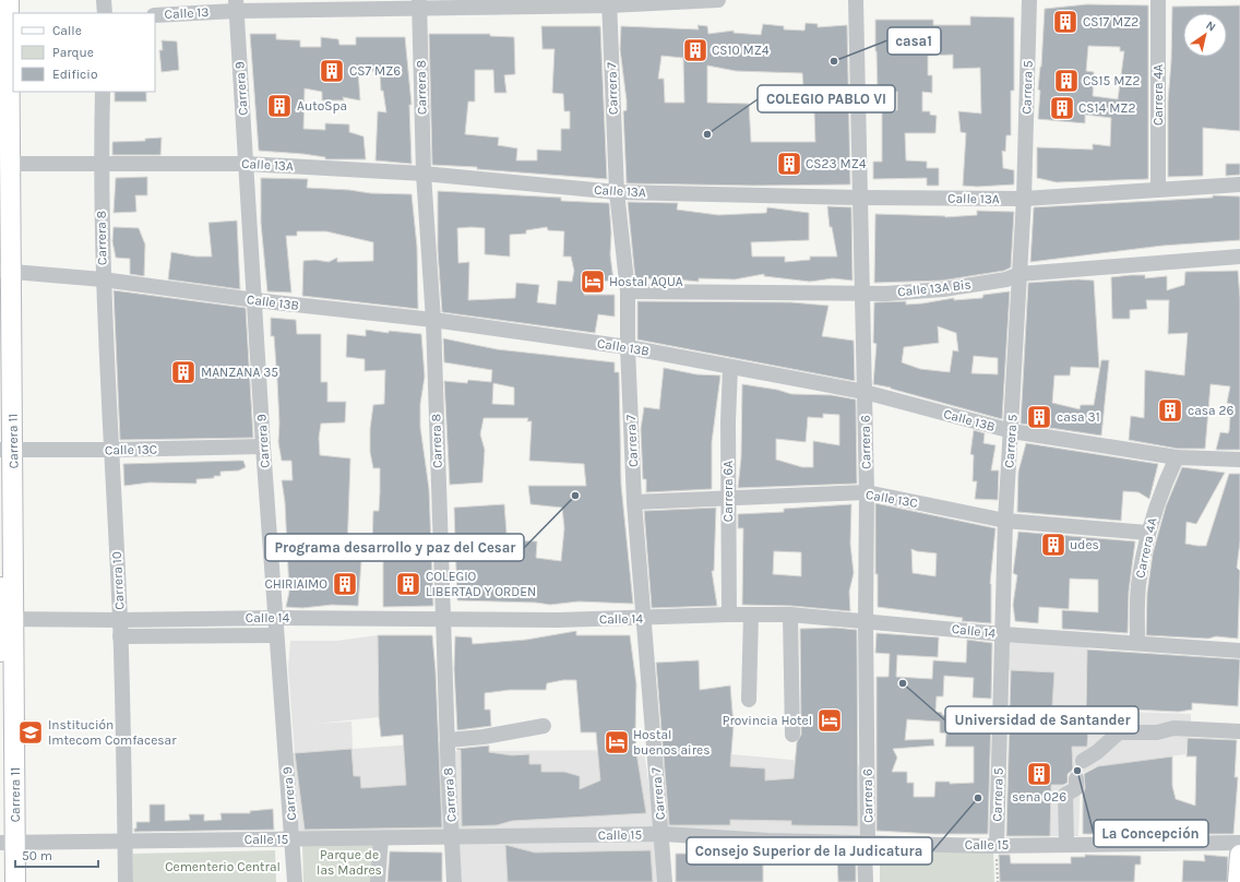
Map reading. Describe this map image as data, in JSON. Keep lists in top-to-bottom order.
{
  "streets": {
    "main road": ["Carrera 11"],
    "street": [
      "Calle 13",
      "Carrera 8",
      "Carrera 5",
      "Carrera 9",
      "Carrera 7",
      "Carrera 4A",
      "Calle 13A",
      "Calle 13A Bis",
      "Calle 13B",
      "Carrera 6",
      "Calle 13C",
      "Carrera 6A",
      "Carrera 10",
      "Calle 14",
      "Calle 15"
    ]
  },
  "crossings": [
    ["Calle 13", "Carrera 8"],
    ["Calle 13", "Carrera 9"],
    ["Calle 13", "Carrera 7"],
    ["Carrera 8", "Calle 13A"],
    ["Carrera 8", "Calle 13B"],
    ["Carrera 8", "Carrera 10"],
    ["Carrera 8", "Calle 14"],
    ["Carrera 8", "Calle 15"],
    ["Carrera 5", "Calle 13A"],
    ["Carrera 5", "Calle 13A Bis"],
    ["Carrera 5", "Calle 13B"],
    ["Carrera 5", "Calle 13C"],
    ["Carrera 5", "Calle 14"],
    ["Carrera 5", "Calle 15"],
    ["Carrera 9", "Calle 13A"],
    ["Carrera 9", "Calle 13B"],
    ["Carrera 9", "Calle 13C"],
    ["Carrera 9", "Calle 14"],
    ["Carrera 9", "Calle 15"],
    ["Carrera 7", "Calle 13A"],
    ["Carrera 7", "Calle 13A Bis"],
    ["Carrera 7", "Calle 13B"],
    ["Carrera 7", "Calle 13C"],
    ["Carrera 7", "Calle 14"],
    ["Carrera 7", "Calle 15"],
    ["Carrera 4A", "Calle 13A"],
    ["Carrera 4A", "Calle 13B"],
    ["Carrera 4A", "Calle 13C"],
    ["Carrera 4A", "Calle 14"],
    ["Calle 13A", "Carrera 11"],
    ["Calle 13A", "Carrera 6"],
    ["Calle 13A Bis", "Carrera 6"],
    ["Calle 13B", "Carrera 11"],
    ["Calle 13B", "Carrera 6"],
    ["Calle 13B", "Carrera 6A"],
    ["Calle 13B", "Carrera 10"],
    ["Carrera 11", "Calle 13C"],
    ["Carrera 11", "Calle 14"],
    ["Carrera 11", "Calle 15"],
    ["Carrera 6", "Calle 13C"],
    ["Carrera 6", "Calle 14"],
    ["Carrera 6", "Calle 15"],
    ["Calle 13C", "Carrera 6A"],
    ["Calle 13C", "Carrera 10"],
    ["Carrera 6A", "Calle 14"],
    ["Carrera 10", "Calle 14"],
    ["Carrera 10", "Calle 15"]
  ],
  "parks": ["Parque de las Madres", "Cementerio Central"],
  "places": {
    "building": [
      "CS17 MZ2",
      "CS10 MZ4",
      "CS7 MZ6",
      "CS15 MZ2",
      "AutoSpa",
      "CS14 MZ2",
      "CS23 MZ4",
      "MANZANA 35",
      "casa 26",
      "casa 31",
      "udes",
      "CHIRIAIMO",
      "COLEGIO LIBERTAD Y ORDEN",
      "sena 026"
    ],
    "other": [
      "casa1",
      "COLEGIO PABLO VI",
      "Programa desarrollo y paz del Cesar",
      "Universidad de Santander",
      "La Concepción",
      "Consejo Superior de la Judicatura"
    ],
    "hotel": ["Hostal AQUA", "Provincia Hotel", "Hostal buenos aires"],
    "school or university": ["Institución Imtecom Comfacesar"]
  },
  "legend": ["Calle", "Parque", "Edificio"],
  "scale_bar": "50 m",
  "north": "top right"
}
